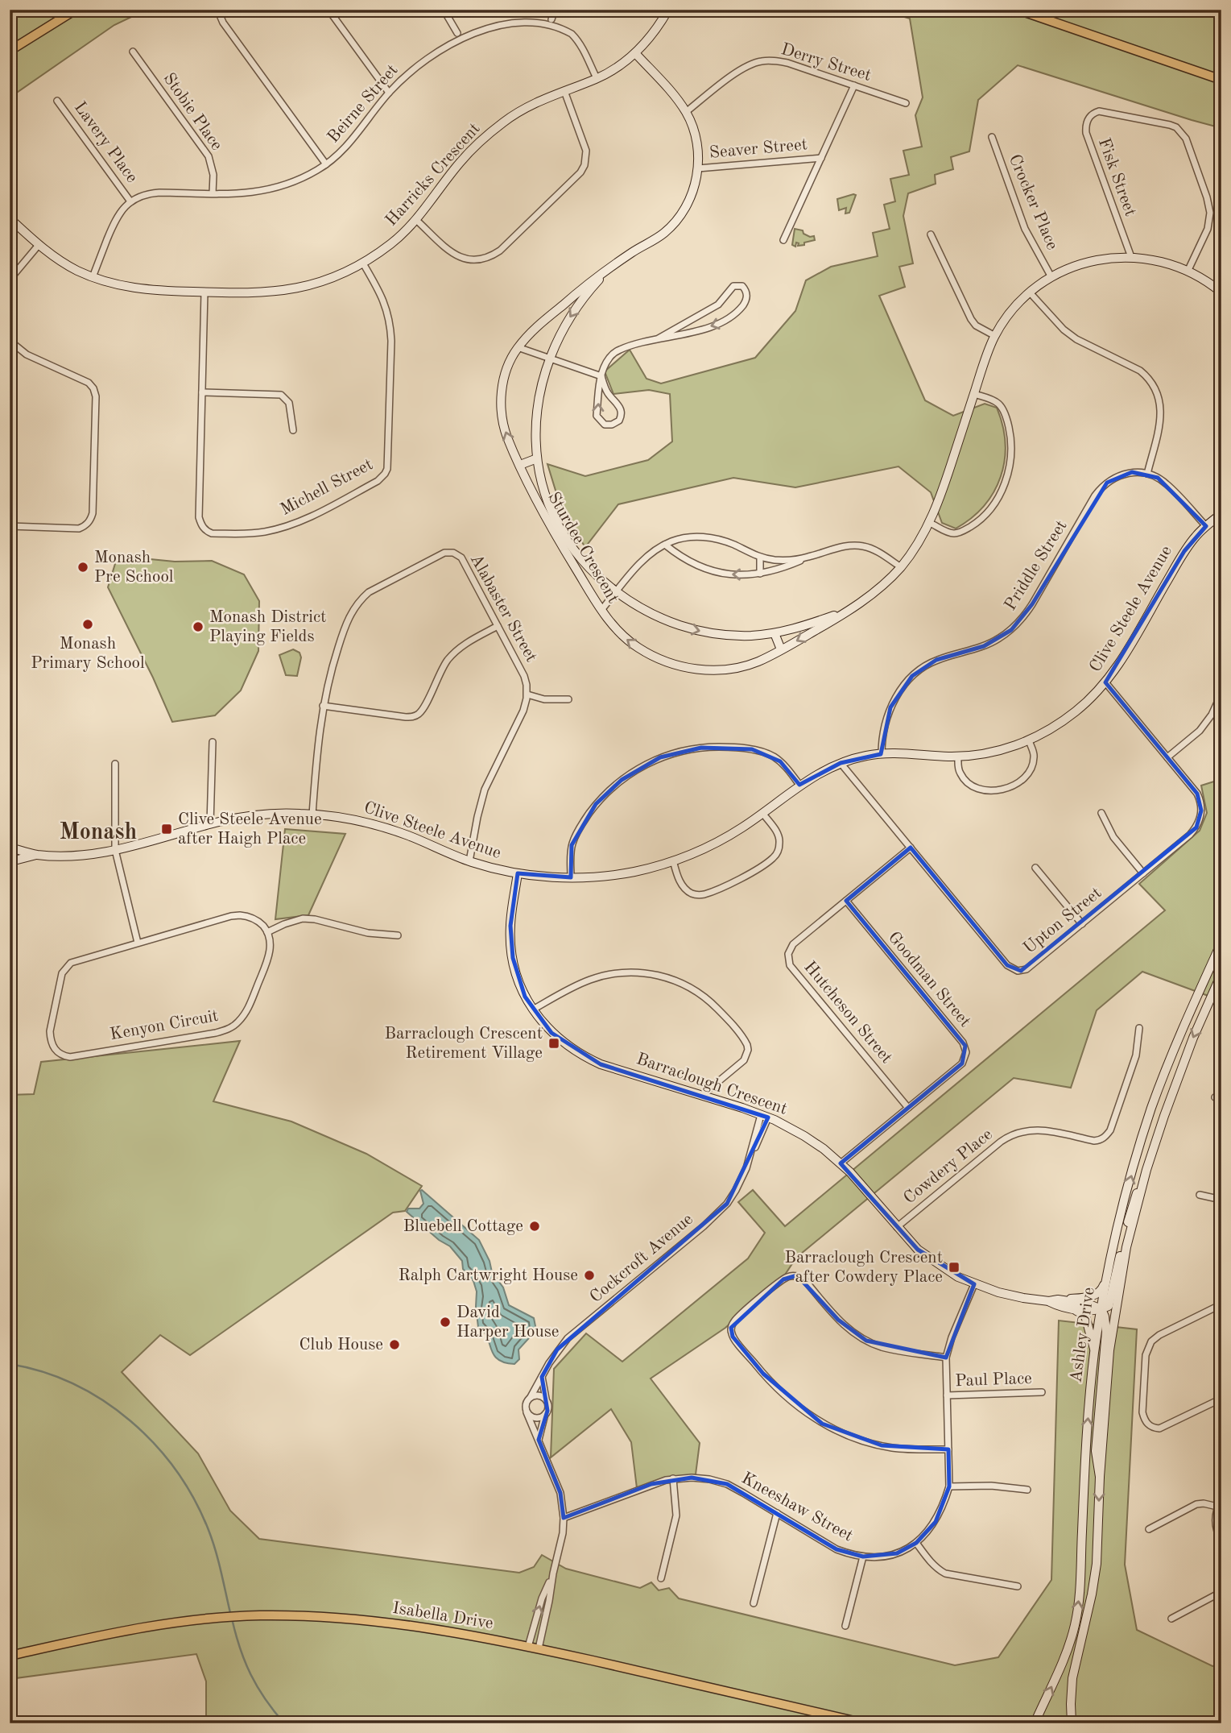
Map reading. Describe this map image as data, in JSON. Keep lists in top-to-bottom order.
{
  "streets": {
    "main road": ["Isabella Drive"],
    "street": [
      "Derry Street",
      "Beirne Street",
      "Stobie Place",
      "Lavery Place",
      "Seaver Street",
      "Harricks Crescent",
      "Fisk Street",
      "Crocker Place",
      "Michell Street",
      "Sturdee Crescent",
      "Priddle Street",
      "Alabaster Street",
      "Clive Steele Avenue",
      "Upton Street",
      "Goodman Street",
      "Hutcheson Street",
      "Kenyon Circuit",
      "Barraclough Crescent",
      "Cowdery Place",
      "Cockcroft Avenue",
      "Ashley Drive",
      "Paul Place",
      "Kneeshaw Street"
    ]
  },
  "crossings": [
    ["Derry Street", "Seaver Street"],
    ["Derry Street", "Sturdee Crescent"],
    ["Beirne Street", "Stobie Place"],
    ["Beirne Street", "Lavery Place"],
    ["Seaver Street", "Sturdee Crescent"],
    ["Harricks Crescent", "Michell Street"],
    ["Harricks Crescent", "Sturdee Crescent"],
    ["Fisk Street", "Sturdee Crescent"],
    ["Crocker Place", "Sturdee Crescent"],
    ["Priddle Street", "Clive Steele Avenue"],
    ["Alabaster Street", "Clive Steele Avenue"],
    ["Clive Steele Avenue", "Upton Street"],
    ["Clive Steele Avenue", "Barraclough Crescent"],
    ["Upton Street", "Hutcheson Street"],
    ["Goodman Street", "Hutcheson Street"],
    ["Goodman Street", "Barraclough Crescent"],
    ["Barraclough Crescent", "Cowdery Place"],
    ["Barraclough Crescent", "Cockcroft Avenue"],
    ["Barraclough Crescent", "Ashley Drive"],
    ["Barraclough Crescent", "Kneeshaw Street"],
    ["Paul Place", "Kneeshaw Street"]
  ],
  "districts": ["Monash"],
  "places": {
    "other": [
      "Monash Pre School",
      "Monash Primary School",
      "Monash District Playing Fields",
      "Bluebell Cottage",
      "Ralph Cartwright House",
      "David Harper House",
      "Club House"
    ],
    "transit": ["Clive Steele Avenue after Haigh Place", "Barraclough Crescent Retirement Village", "Barraclough Crescent after Cowdery Place"]
  }
}
